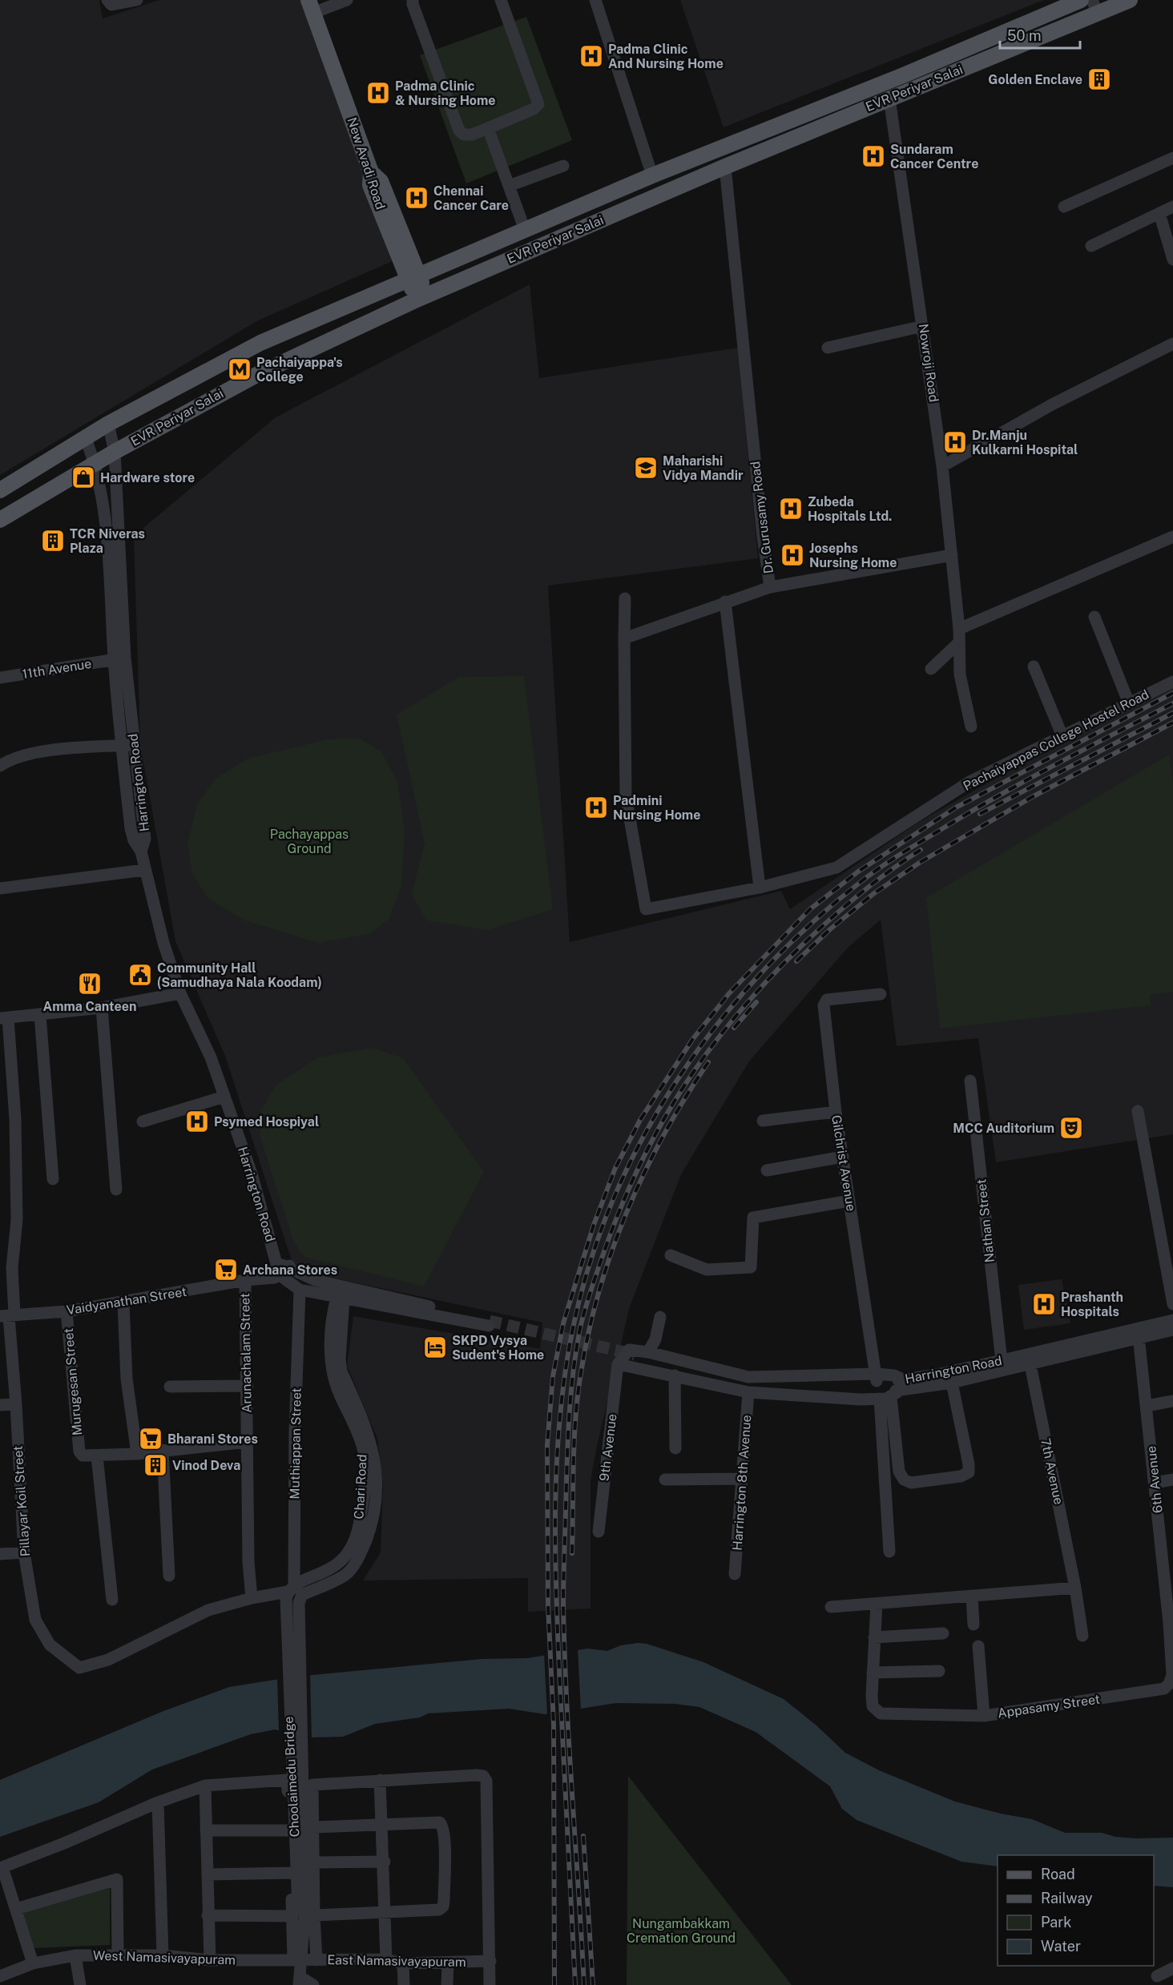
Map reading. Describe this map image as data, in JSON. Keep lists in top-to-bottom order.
{
  "streets": {
    "main road": ["EVR Periyar Salai", "New Avadi Road"],
    "street": [
      "Nowroji Road",
      "Dr. Gurusamy Road",
      "11th Avenue",
      "Pachaiyappas College Hostel Road",
      "Harrington Road",
      "Gilchrist Avenue",
      "Nathan Street",
      "Vaidyanathan Street",
      "Arunachalam Street",
      "Murugesan Street",
      "Muthiappan Street",
      "9th Avenue",
      "7th Avenue",
      "6th Avenue",
      "Harrington 8th Avenue",
      "Chari Road",
      "Pillayar Koil Street",
      "Appasamy Street",
      "Choolaimedu Bridge",
      "West Namasivayapuram",
      "East Namasivayapuram"
    ]
  },
  "crossings": [
    ["EVR Periyar Salai", "New Avadi Road"],
    ["EVR Periyar Salai", "Nowroji Road"],
    ["EVR Periyar Salai", "Dr. Gurusamy Road"],
    ["Dr. Gurusamy Road", "Pachaiyappas College Hostel Road"],
    ["11th Avenue", "Harrington Road"],
    ["Harrington Road", "Gilchrist Avenue"],
    ["Harrington Road", "Nathan Street"],
    ["Harrington Road", "Vaidyanathan Street"],
    ["Harrington Road", "9th Avenue"],
    ["Harrington Road", "7th Avenue"],
    ["Harrington Road", "6th Avenue"],
    ["Vaidyanathan Street", "Arunachalam Street"],
    ["Vaidyanathan Street", "Murugesan Street"],
    ["Vaidyanathan Street", "Pillayar Koil Street"],
    ["Arunachalam Street", "Chari Road"],
    ["Muthiappan Street", "Chari Road"],
    ["Muthiappan Street", "Choolaimedu Bridge"],
    ["6th Avenue", "Appasamy Street"],
    ["Chari Road", "Pillayar Koil Street"],
    ["Chari Road", "Choolaimedu Bridge"],
    ["West Namasivayapuram", "East Namasivayapuram"]
  ],
  "parks": ["Pachayappas Ground", "Nungambakkam Cremation Ground"],
  "places": {
    "hospital": [
      "Padma Clinic And Nursing Home",
      "Padma Clinic & Nursing Home",
      "Sundaram Cancer Centre",
      "Chennai Cancer Care",
      "Dr.Manju Kulkarni Hospital",
      "Zubeda Hospitals Ltd.",
      "Josephs Nursing Home",
      "Padmini Nursing Home",
      "Psymed Hospiyal",
      "Prashanth Hospitals"
    ],
    "building": ["Golden Enclave", "TCR Niveras Plaza", "Vinod Deva"],
    "metro station": ["Pachaiyappa's College"],
    "school or university": ["Maharishi Vidya Mandir"],
    "shop": ["Hardware store"],
    "public building": ["Community Hall (Samudhaya Nala Koodam)"],
    "restaurant": ["Amma Canteen"],
    "theatre": ["MCC Auditorium"],
    "supermarket": ["Archana Stores", "Bharani Stores"],
    "hotel": ["SKPD Vysya Sudent's Home"]
  },
  "legend": [
    "Road",
    "Railway",
    "Park",
    "Water"
  ],
  "scale_bar": "50 m"
}
